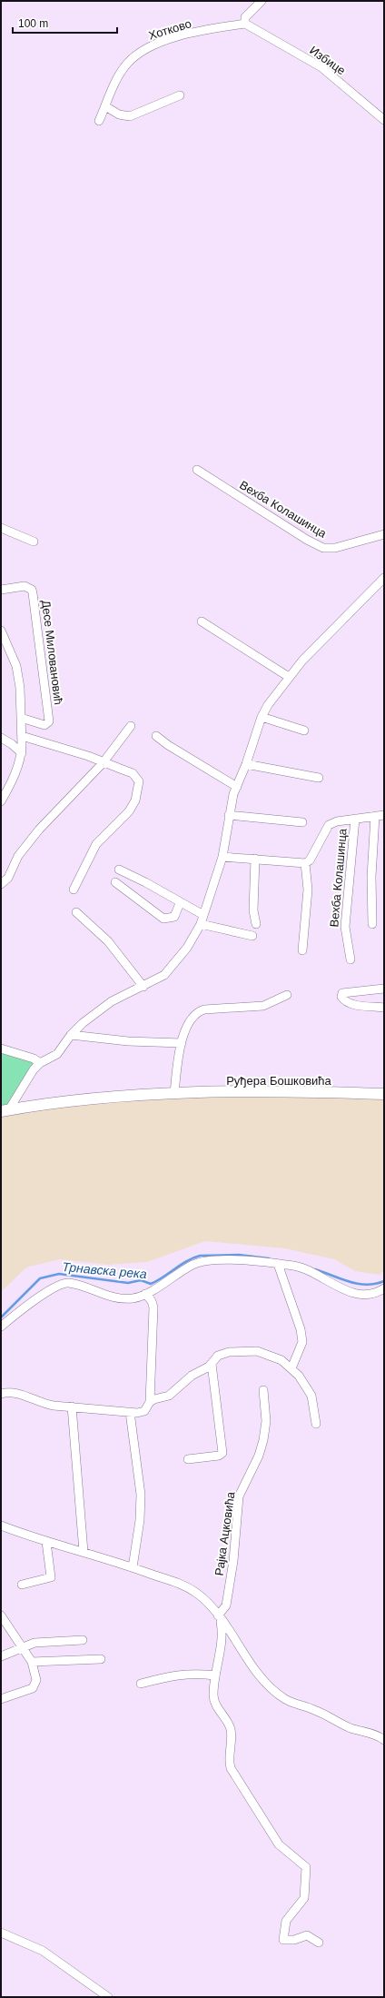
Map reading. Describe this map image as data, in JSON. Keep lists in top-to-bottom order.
{
  "streets": {
    "main road": ["Руђера Бошковића"],
    "street": [
      "Хотково",
      "Избице",
      "Вехба Колашинца",
      "Десе Миловановић",
      "Рајка Ацковића"
    ]
  },
  "crossings": [
    ["Хотково", "Избице"]
  ],
  "water": ["Трнавска река"],
  "scale_bar": "100 m"
}
